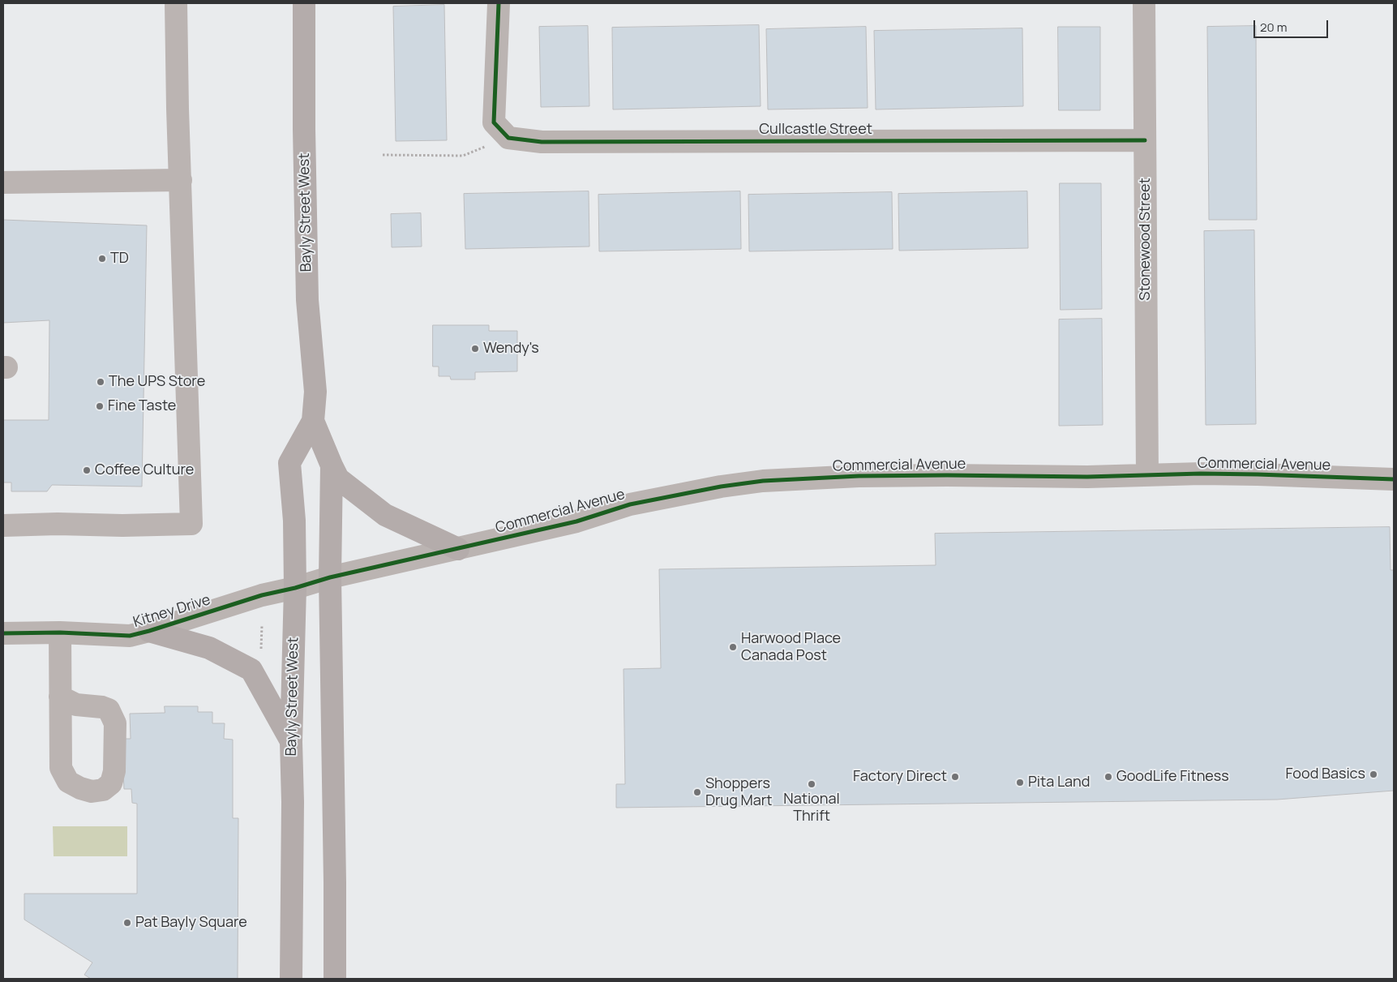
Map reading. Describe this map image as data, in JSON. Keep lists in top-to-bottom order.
{
  "streets": {
    "main road": ["Bayly Street West"],
    "street": [
      "Cullcastle Street",
      "Stonewood Street",
      "Commercial Avenue",
      "Kitney Drive"
    ]
  },
  "crossings": [
    ["Cullcastle Street", "Stonewood Street"],
    ["Bayly Street West", "Commercial Avenue"],
    ["Bayly Street West", "Kitney Drive"],
    ["Stonewood Street", "Commercial Avenue"],
    ["Commercial Avenue", "Kitney Drive"]
  ],
  "places": [
    "TD",
    "Wendy's",
    "The UPS Store",
    "Fine Taste",
    "Coffee Culture",
    "Harwood Place Canada Post",
    "Food Basics",
    "Factory Direct",
    "GoodLife Fitness",
    "Pita Land",
    "National Thrift",
    "Shoppers Drug Mart",
    "Pat Bayly Square"
  ],
  "scale_bar": "20 m"
}
